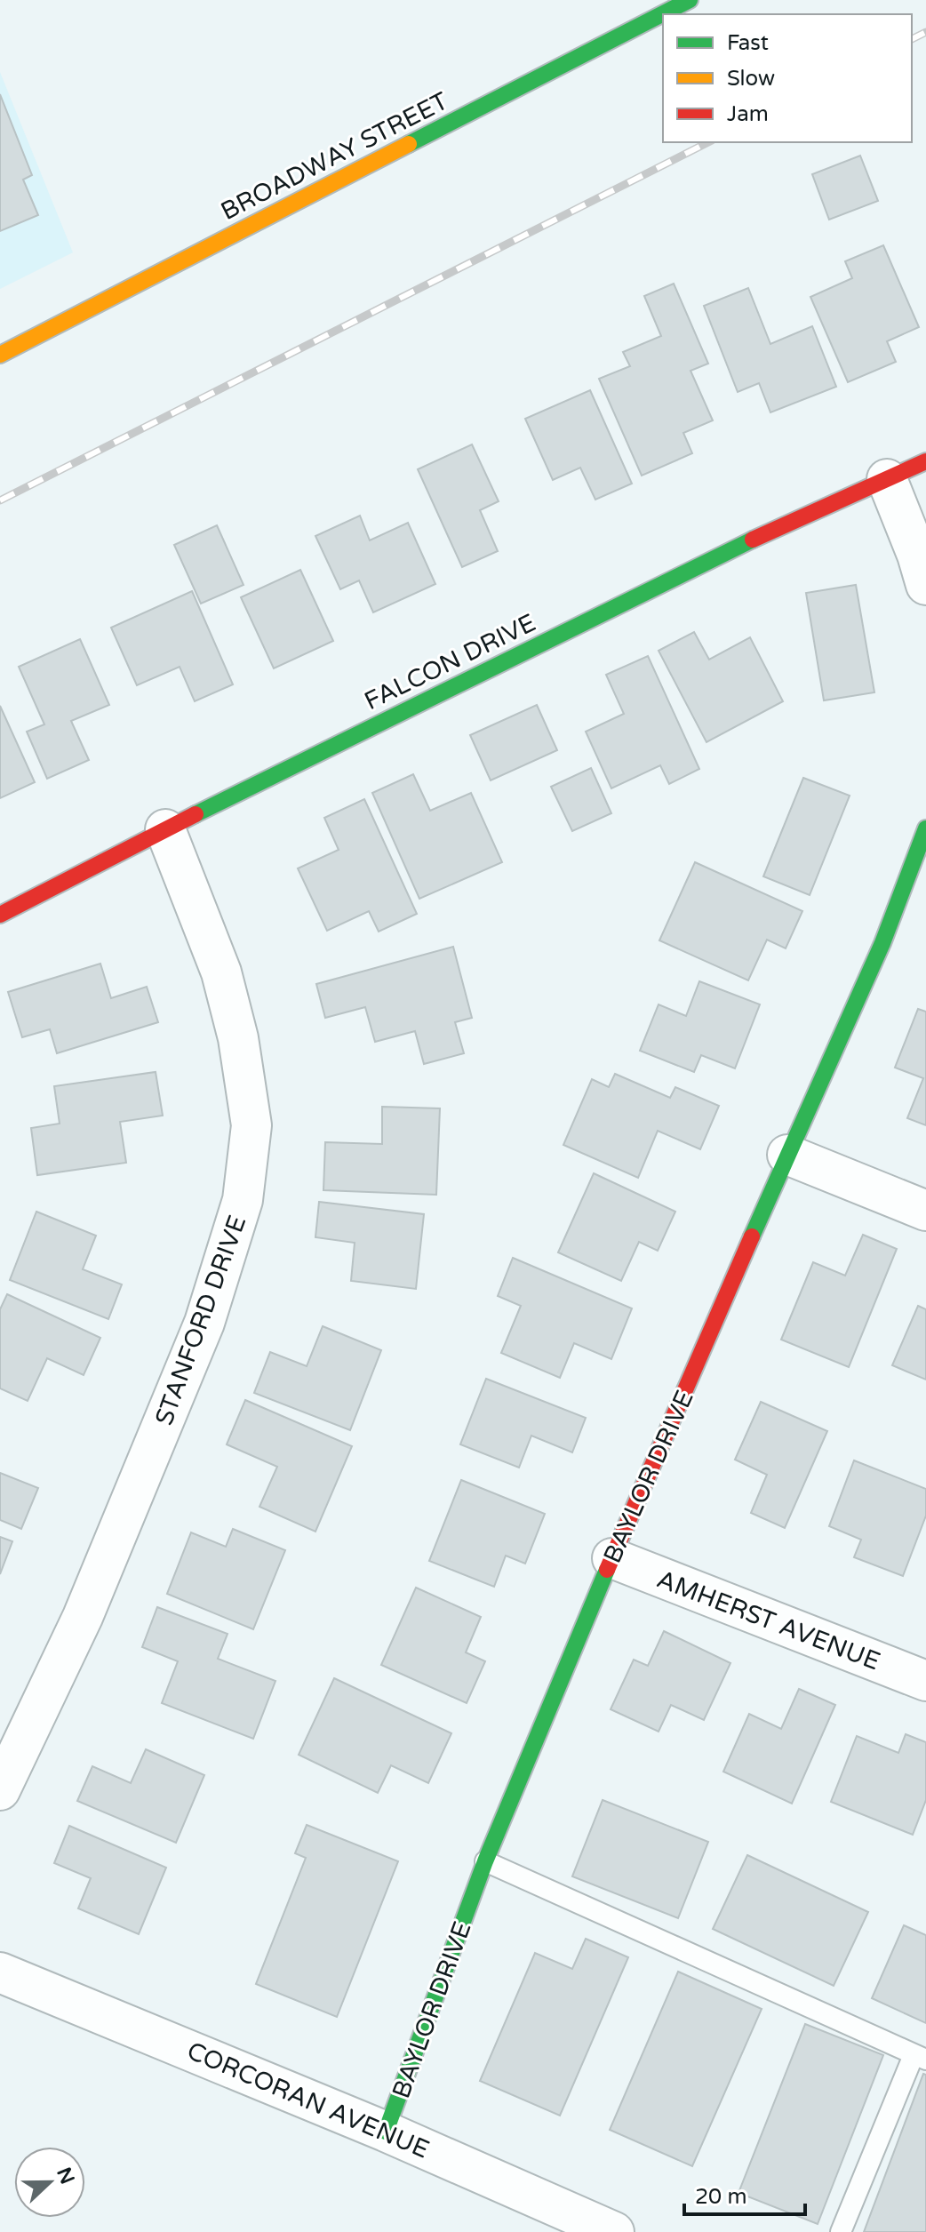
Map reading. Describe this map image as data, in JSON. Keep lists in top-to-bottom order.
{
  "streets": {
    "street": [
      "BROADWAY STREET",
      "FALCON DRIVE",
      "STANFORD DRIVE",
      "BAYLOR DRIVE",
      "AMHERST AVENUE",
      "CORCORAN AVENUE"
    ]
  },
  "crossings": [
    ["FALCON DRIVE", "STANFORD DRIVE"],
    ["BAYLOR DRIVE", "AMHERST AVENUE"],
    ["BAYLOR DRIVE", "CORCORAN AVENUE"]
  ],
  "legend": ["Fast", "Slow", "Jam"],
  "scale_bar": "20 m",
  "north": "right"
}
